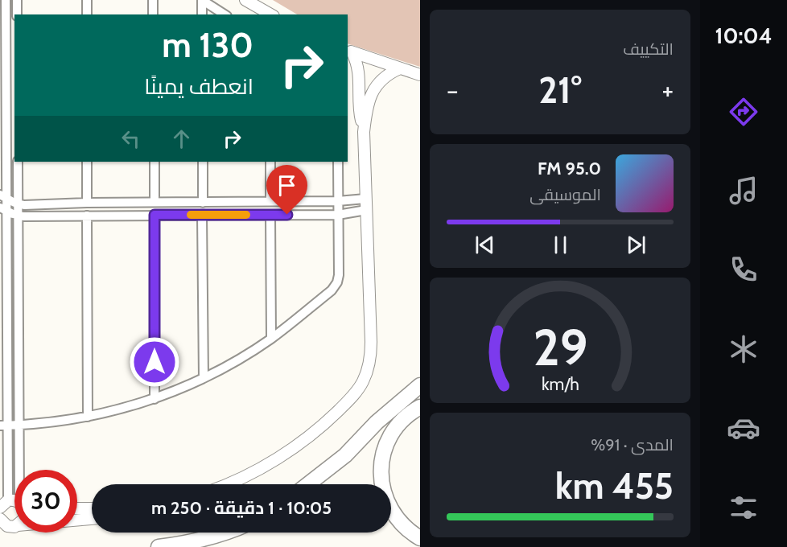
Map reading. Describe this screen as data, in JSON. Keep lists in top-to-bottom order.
{
  "page": {
    "tabs": "10:04",
    "tile": [
      "التكييف",
      ["المدى · 91%", "455 km"]
    ],
    "turn": ["130 m", "انعطف يمينًا"],
    "heat": ["−", "21°", "+"],
    "song": ["95.0 FM", "الموسيقى"],
    "limit": "30",
    "trip": "10:05 · 1 دقيقة · 250 m",
    "gauge": ["29", "km/h"]
  }
}
